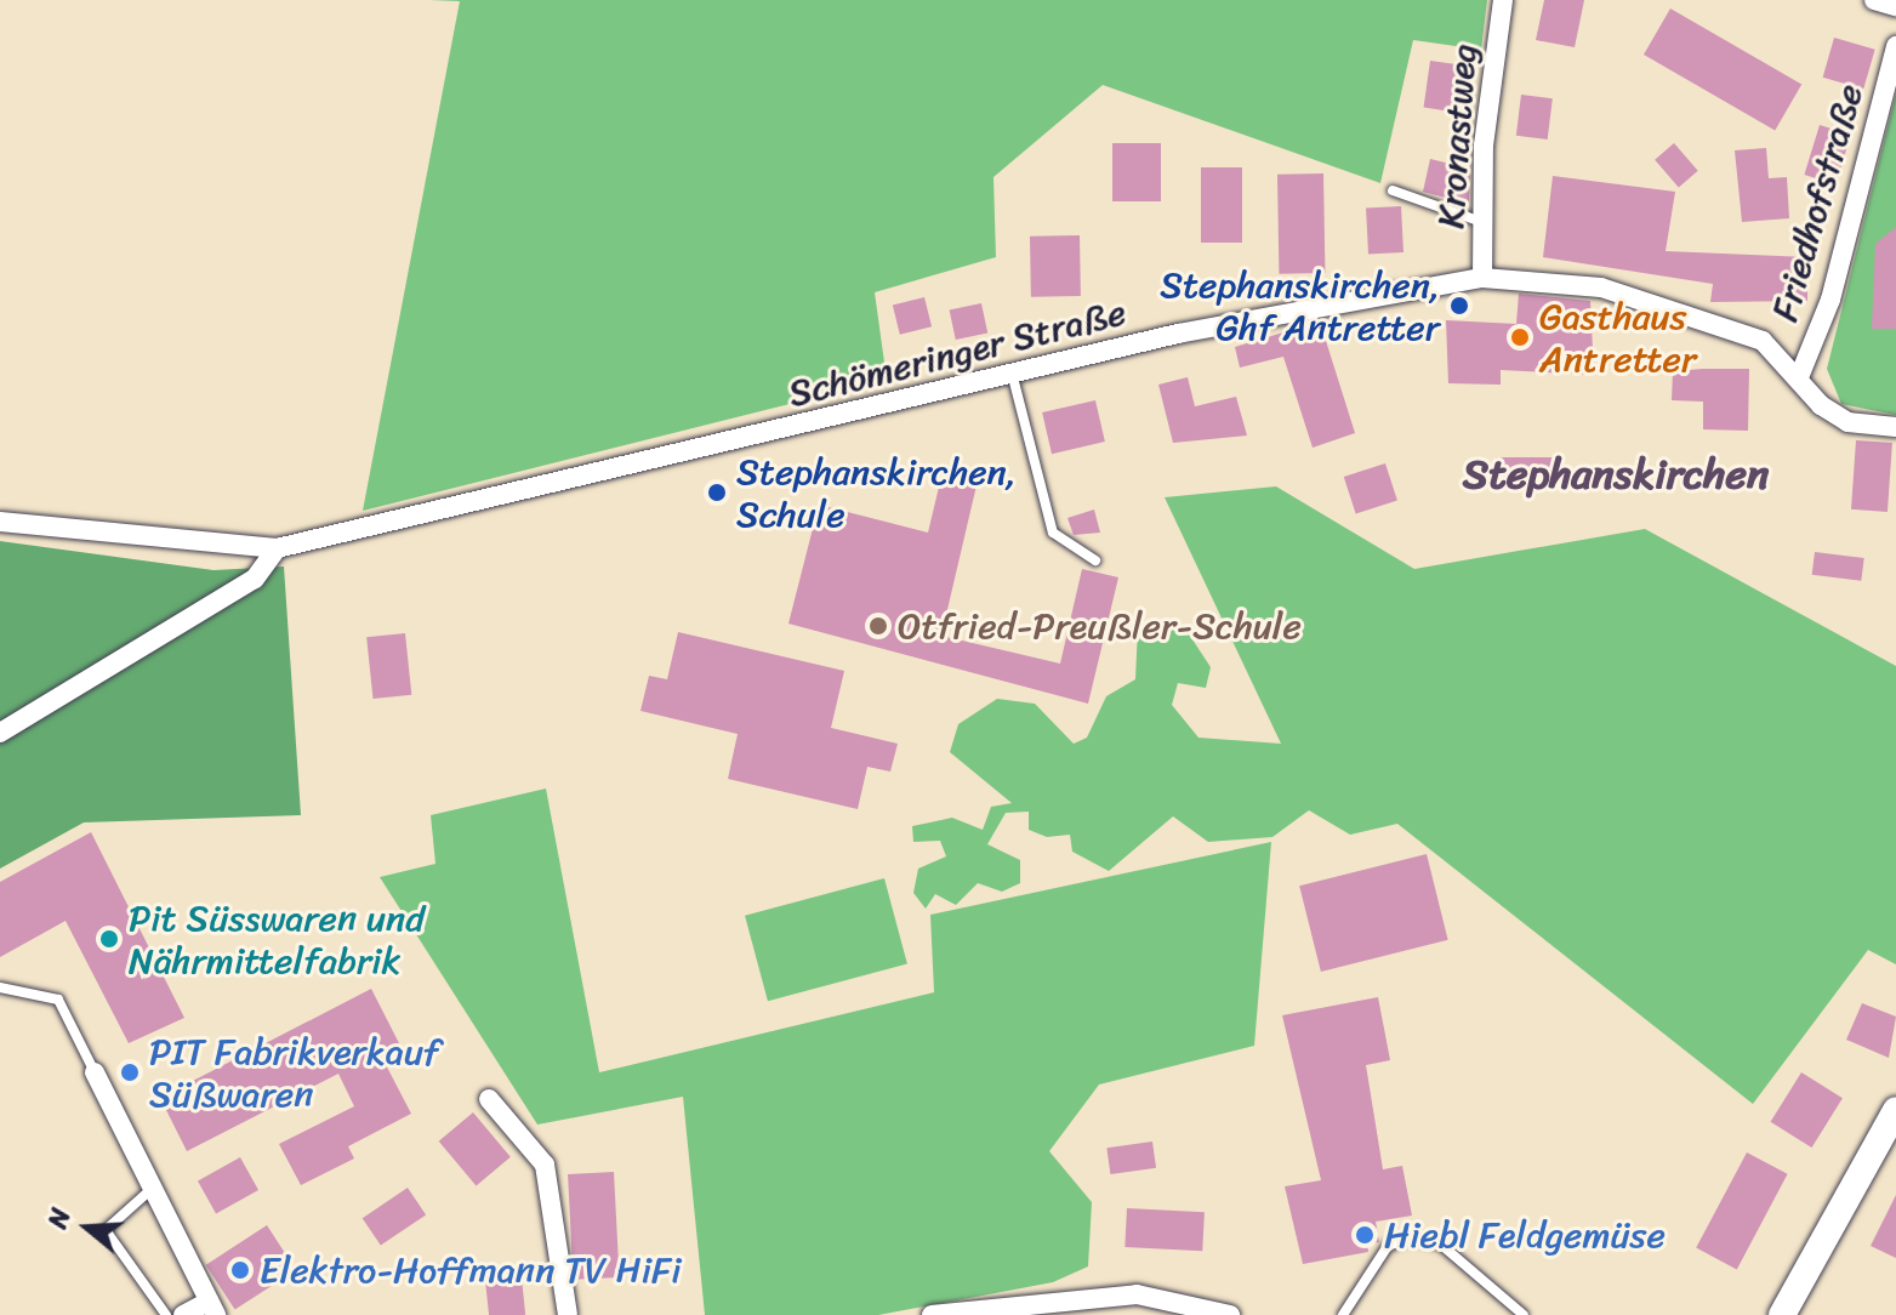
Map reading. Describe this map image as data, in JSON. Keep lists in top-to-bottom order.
{
  "streets": {
    "street": ["Kronastweg", "Friedhofstraße", "Schömeringer Straße"]
  },
  "crossings": [
    ["Kronastweg", "Schömeringer Straße"],
    ["Friedhofstraße", "Schömeringer Straße"]
  ],
  "districts": ["Stephanskirchen"],
  "places": [
    "Stephanskirchen, Ghf Antretter",
    "Gasthaus Antretter",
    "Stephanskirchen, Schule",
    "Otfried-Preußler-Schule",
    "Pit Süsswaren und Nährmittelfabrik",
    "PIT Fabrikverkauf Süßwaren",
    "Hiebl Feldgemüse",
    "Elektro-Hoffmann TV HiFi"
  ],
  "north": "left"
}
